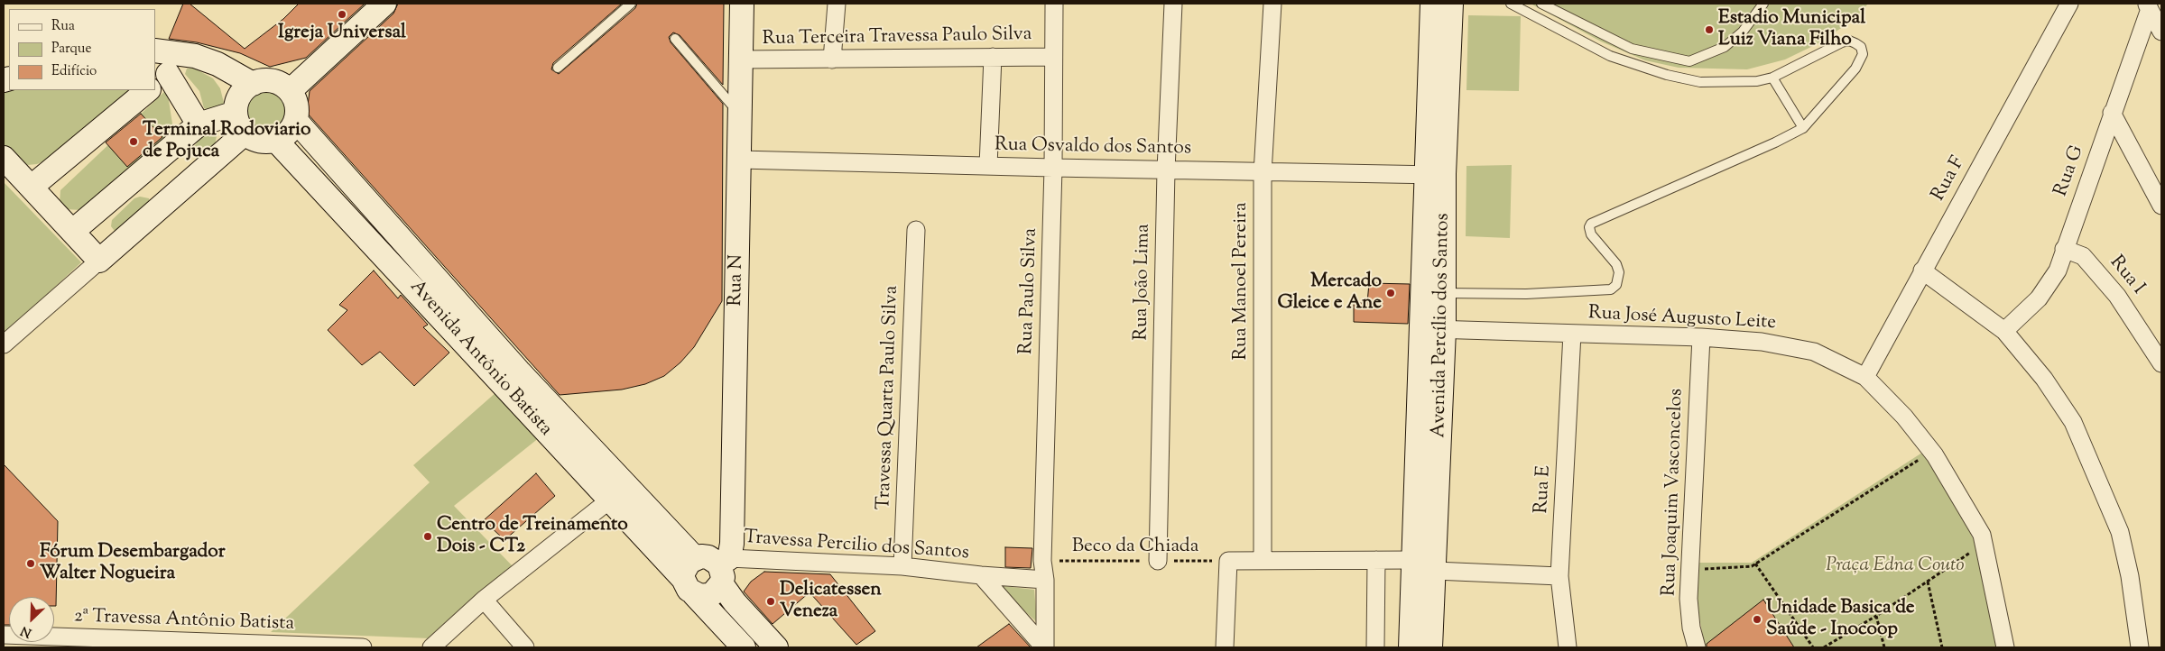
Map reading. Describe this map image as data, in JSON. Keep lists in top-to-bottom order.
{
  "streets": {
    "street": [
      "Rua Terceira Travessa Paulo Silva",
      "Rua Osvaldo dos Santos",
      "Rua G",
      "Rua F",
      "Rua I",
      "Rua N",
      "Rua Manoel Pereira",
      "Rua João Lima",
      "Rua Paulo Silva",
      "Rua José Augusto Leite",
      "Avenida Percílio dos Santos",
      "Avenida Antônio Batista",
      "Travessa Quarta Paulo Silva",
      "Rua E",
      "Rua Joaquim Vasconcelos",
      "Travessa Percilio dos Santos",
      "2ª Travessa Antônio Batista"
    ],
    "path": ["Beco da Chiada"]
  },
  "crossings": [
    ["Rua Terceira Travessa Paulo Silva", "Rua N"],
    ["Rua Terceira Travessa Paulo Silva", "Rua Paulo Silva"],
    ["Rua Osvaldo dos Santos", "Rua N"],
    ["Rua Osvaldo dos Santos", "Rua Manoel Pereira"],
    ["Rua Osvaldo dos Santos", "Rua João Lima"],
    ["Rua Osvaldo dos Santos", "Rua Paulo Silva"],
    ["Rua Osvaldo dos Santos", "Avenida Percílio dos Santos"],
    ["Rua G", "Rua I"],
    ["Rua F", "Rua José Augusto Leite"],
    ["Rua N", "Avenida Antônio Batista"],
    ["Rua N", "Travessa Percilio dos Santos"],
    ["Rua João Lima", "Beco da Chiada"],
    ["Rua Paulo Silva", "Travessa Percilio dos Santos"],
    ["Rua Paulo Silva", "Beco da Chiada"],
    ["Rua José Augusto Leite", "Avenida Percílio dos Santos"],
    ["Rua José Augusto Leite", "Rua E"],
    ["Rua José Augusto Leite", "Rua Joaquim Vasconcelos"],
    ["Avenida Antônio Batista", "Travessa Percilio dos Santos"],
    ["Travessa Quarta Paulo Silva", "Travessa Percilio dos Santos"]
  ],
  "parks": ["Praça Edna Couto"],
  "places": [
    "Igreja Universal",
    "Estadio Municipal Luiz Viana Filho",
    "Terminal Rodoviario de Pojuca",
    "Mercado Gleice e Ane",
    "Centro de Treinamento Dois - CT2",
    "Fórum Desembargador Walter Nogueira",
    "Delicatessen Veneza",
    "Unidade Basica de Saúde - Inocoop"
  ],
  "legend": ["Rua", "Parque", "Edifício"],
  "north": "bottom left"
}
